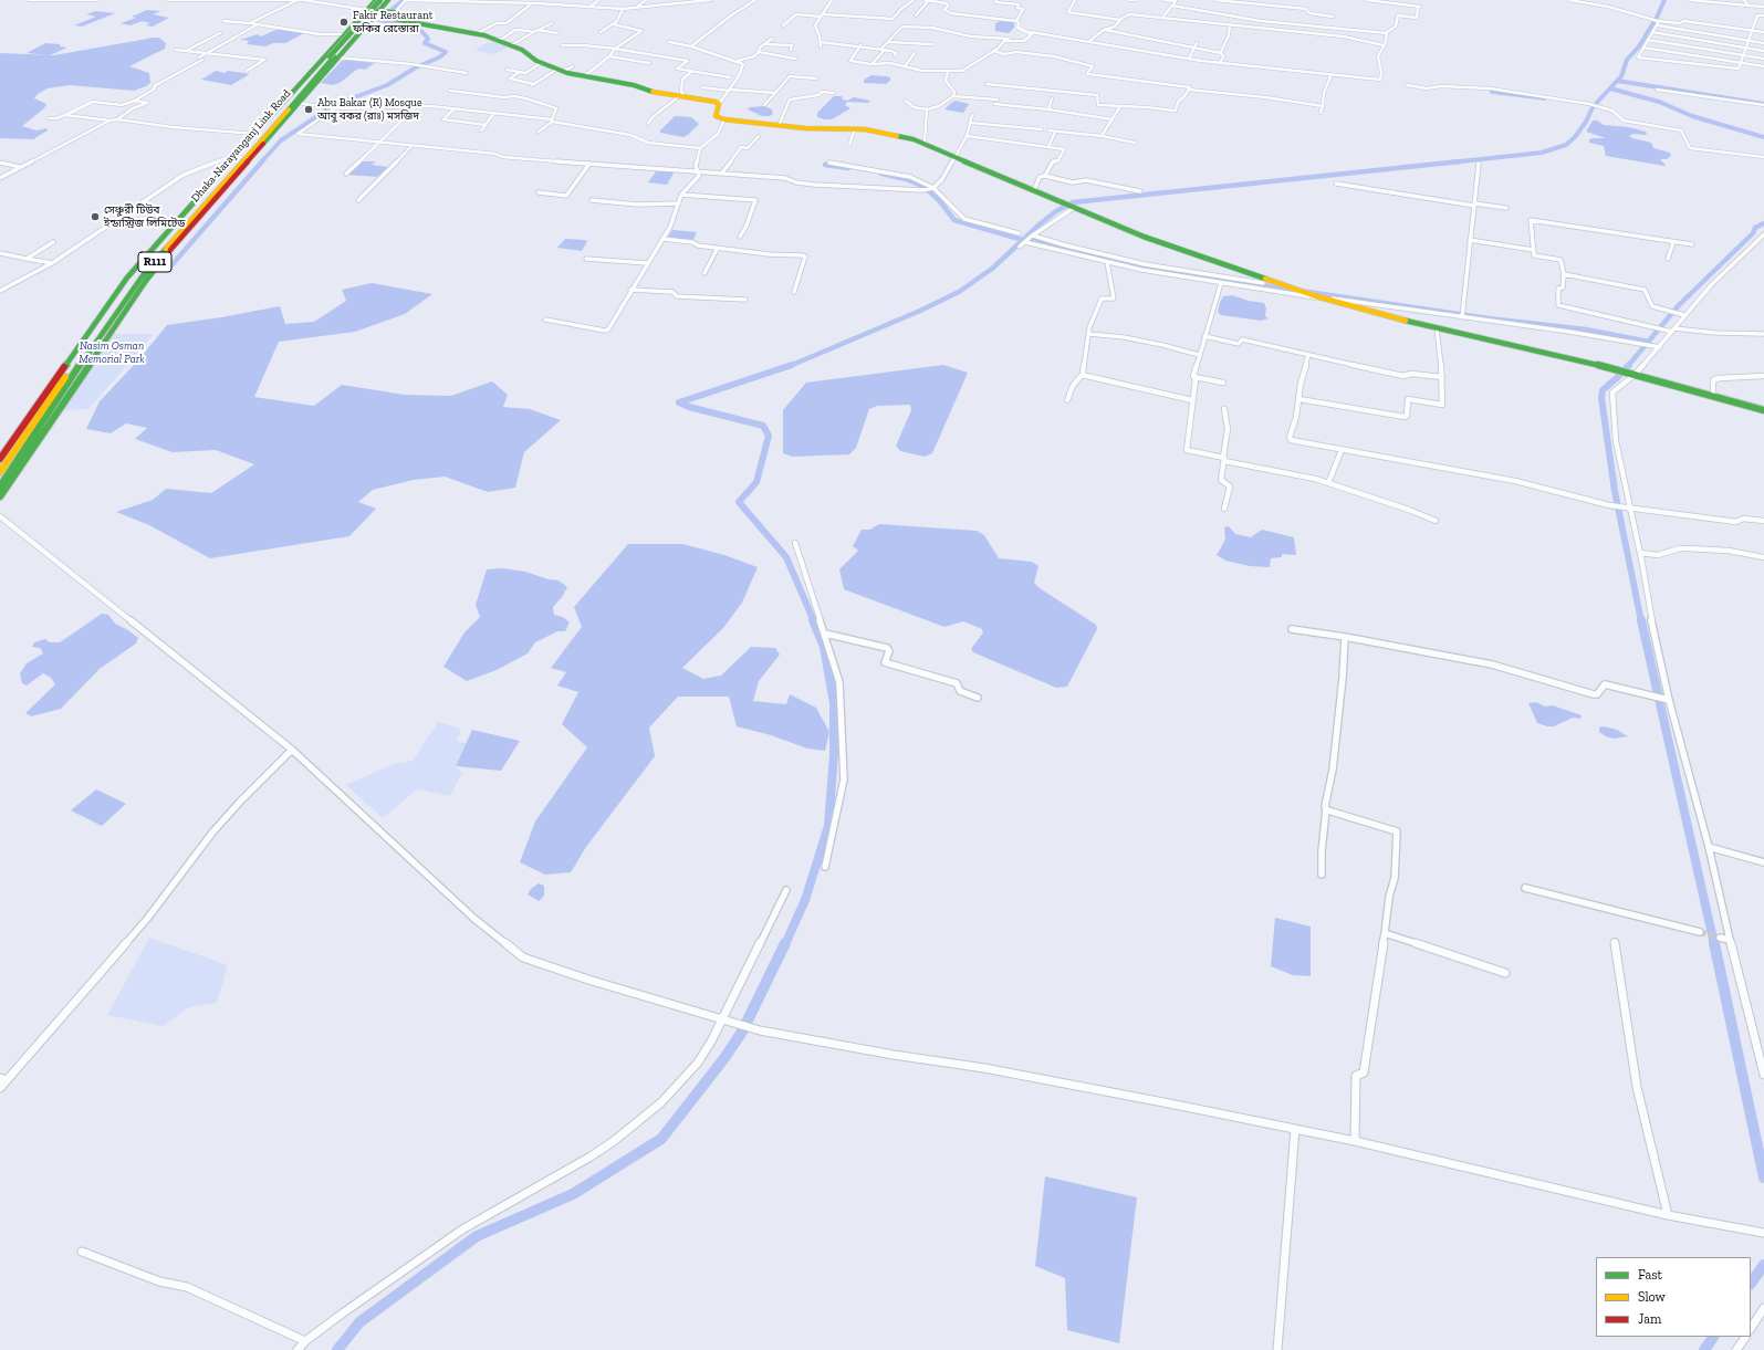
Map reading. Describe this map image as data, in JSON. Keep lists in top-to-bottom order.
{
  "streets": {
    "street": ["Dhaka-Narayanganj Link Road", "R111"]
  },
  "parks": ["Nasim Osman Memorial Park"],
  "places": ["Fakir Restaurant ফকির রেস্তোরা", "Abu Bakar (R) Mosque আবু বকর (রাঃ) মসজিদ", "সেঞ্চুরী টিউব ইন্ডাস্ট্রিজ লিমিটেড"],
  "legend": ["Fast", "Slow", "Jam"]
}
